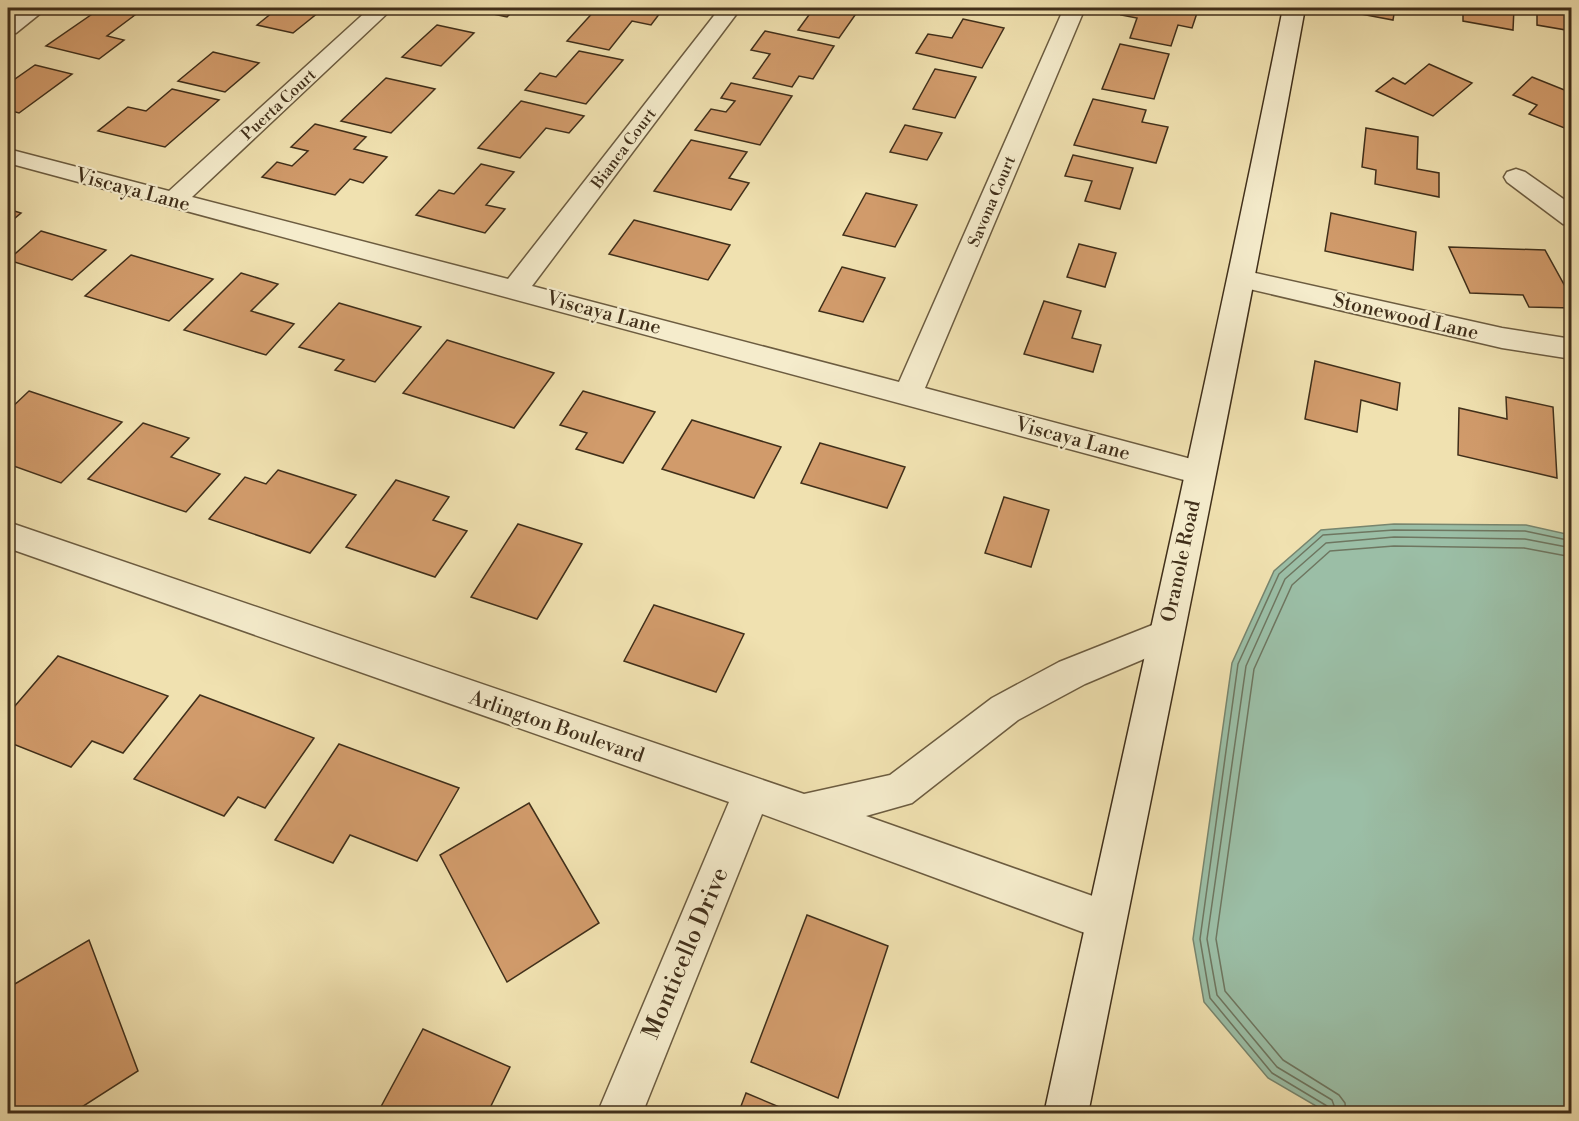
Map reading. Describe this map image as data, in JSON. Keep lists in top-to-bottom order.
{
  "streets": {
    "street": [
      "Puerta Court",
      "Bianca Court",
      "Viscaya Lane",
      "Savona Court",
      "Stonewood Lane",
      "Oranole Road",
      "Arlington Boulevard",
      "Monticello Drive"
    ]
  },
  "crossings": [
    ["Puerta Court", "Viscaya Lane"],
    ["Bianca Court", "Viscaya Lane"],
    ["Viscaya Lane", "Savona Court"],
    ["Viscaya Lane", "Oranole Road"],
    ["Stonewood Lane", "Oranole Road"],
    ["Oranole Road", "Arlington Boulevard"],
    ["Arlington Boulevard", "Monticello Drive"]
  ]
}
